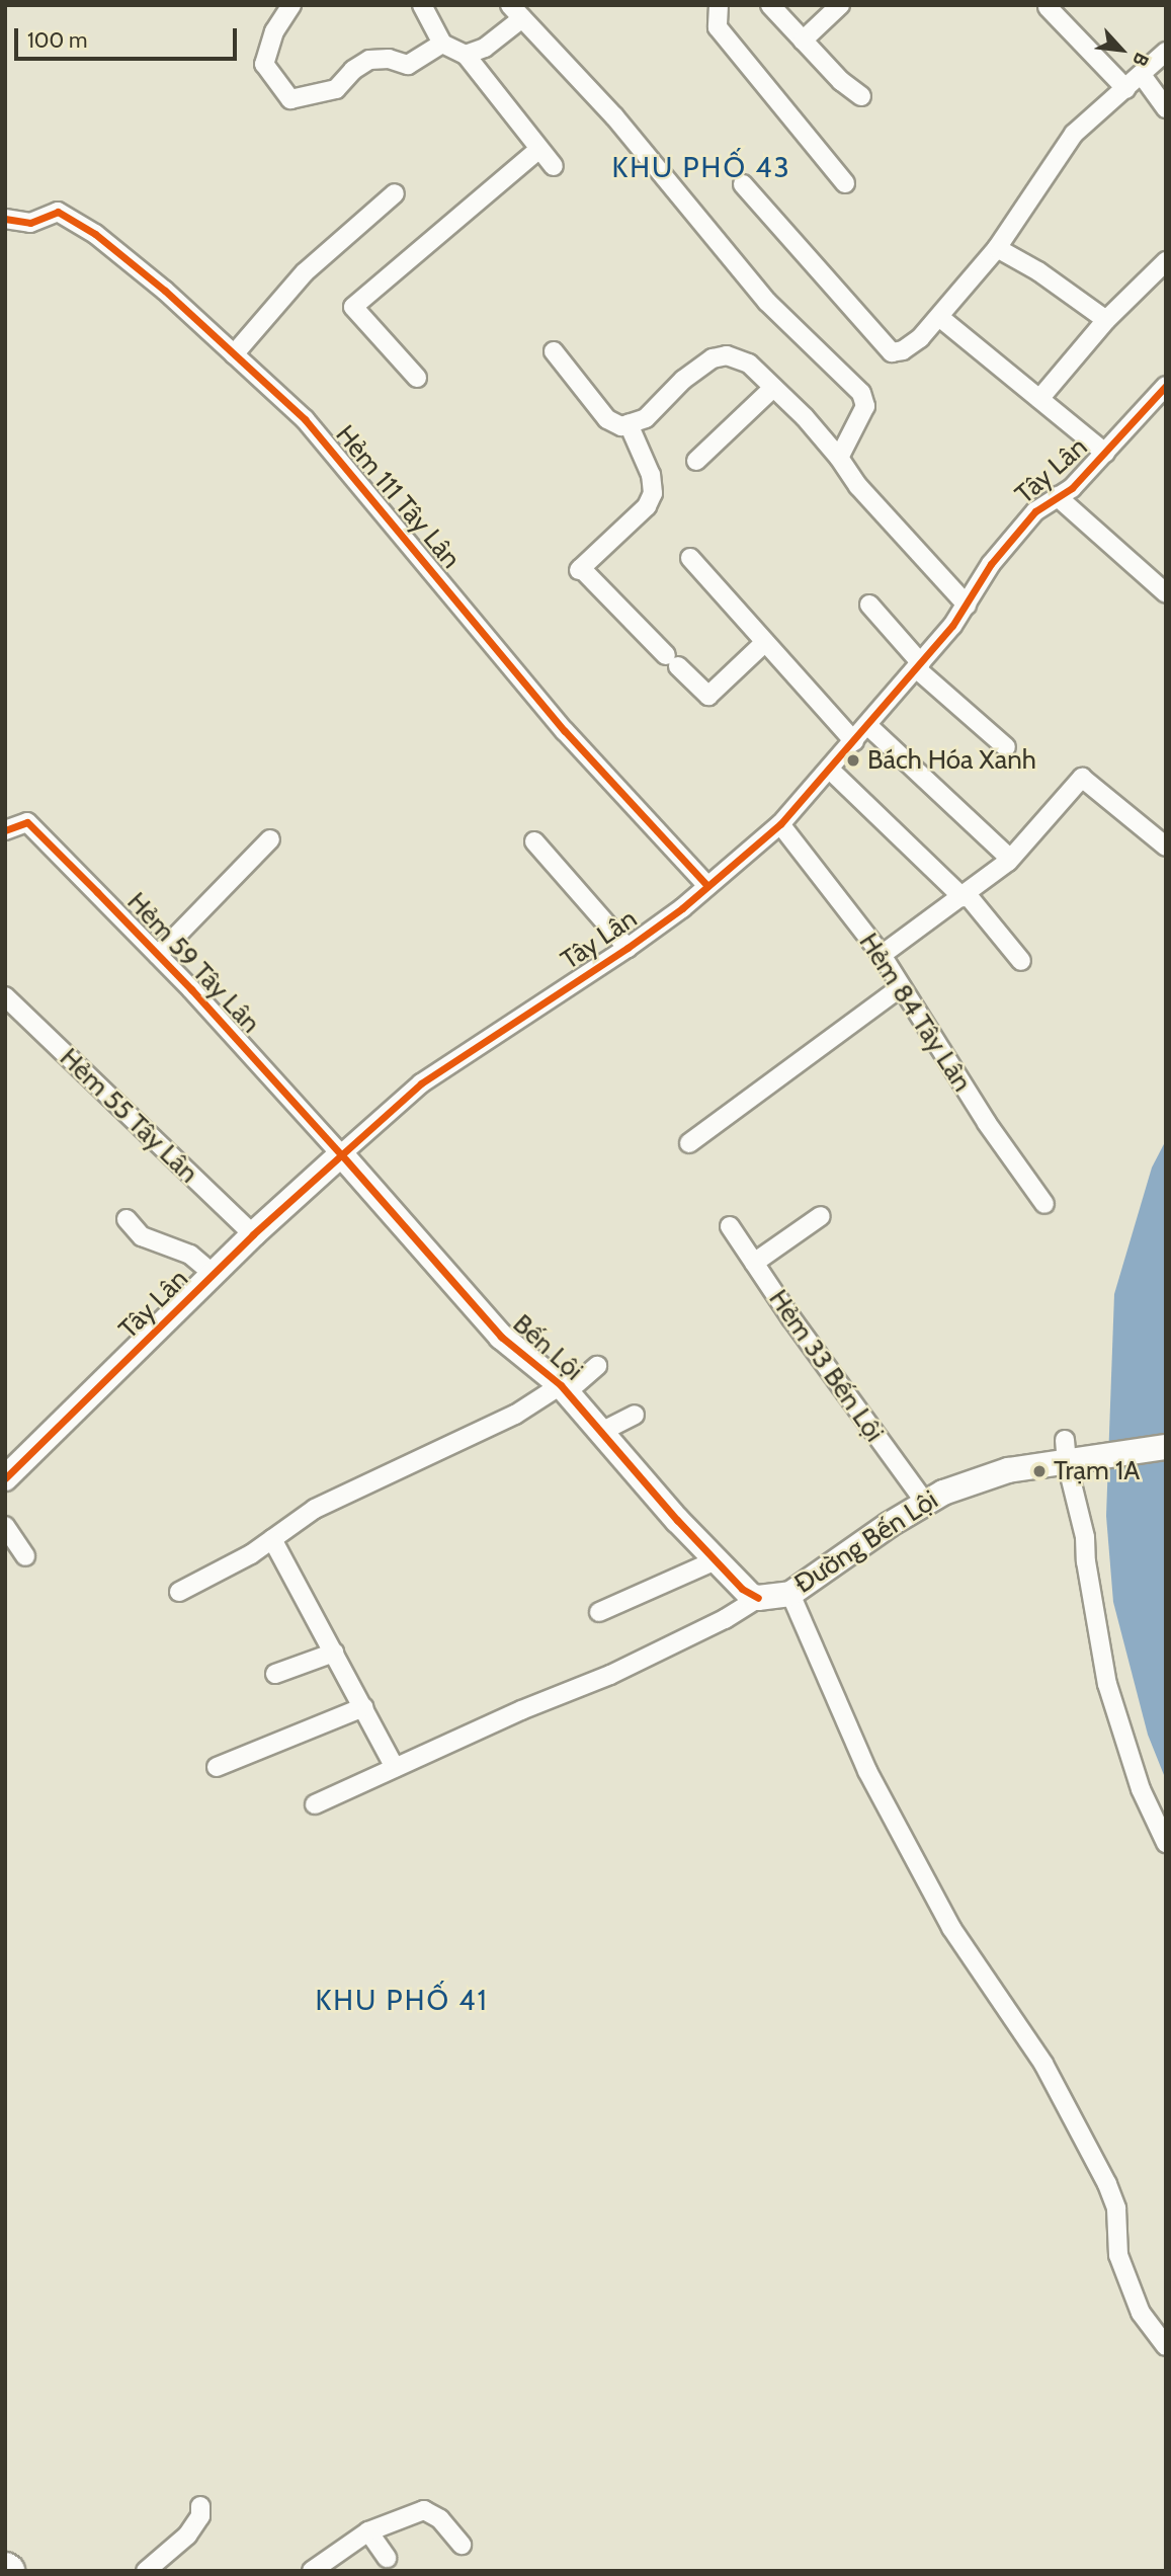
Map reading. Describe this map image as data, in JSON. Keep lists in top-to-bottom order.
{
  "streets": {
    "street": [
      "Tây Lân",
      "Hẻm 111 Tây Lân",
      "Hẻm 59 Tây Lân",
      "Hẻm 84 Tây Lân",
      "Hẻm 55 Tây Lân",
      "Bến Lội",
      "Hẻm 33 Bến Lội",
      "Đường Bến Lội"
    ]
  },
  "crossings": [
    ["Tây Lân", "Hẻm 111 Tây Lân"],
    ["Tây Lân", "Hẻm 59 Tây Lân"],
    ["Tây Lân", "Hẻm 84 Tây Lân"],
    ["Tây Lân", "Hẻm 55 Tây Lân"],
    ["Tây Lân", "Bến Lội"],
    ["Hẻm 59 Tây Lân", "Bến Lội"],
    ["Bến Lội", "Đường Bến Lội"],
    ["Hẻm 33 Bến Lội", "Đường Bến Lội"]
  ],
  "districts": ["KHU PHỐ 43", "KHU PHỐ 41"],
  "places": ["Bách Hóa Xanh", "Trạm 1A"],
  "scale_bar": "100 m",
  "north": "bottom right"
}
